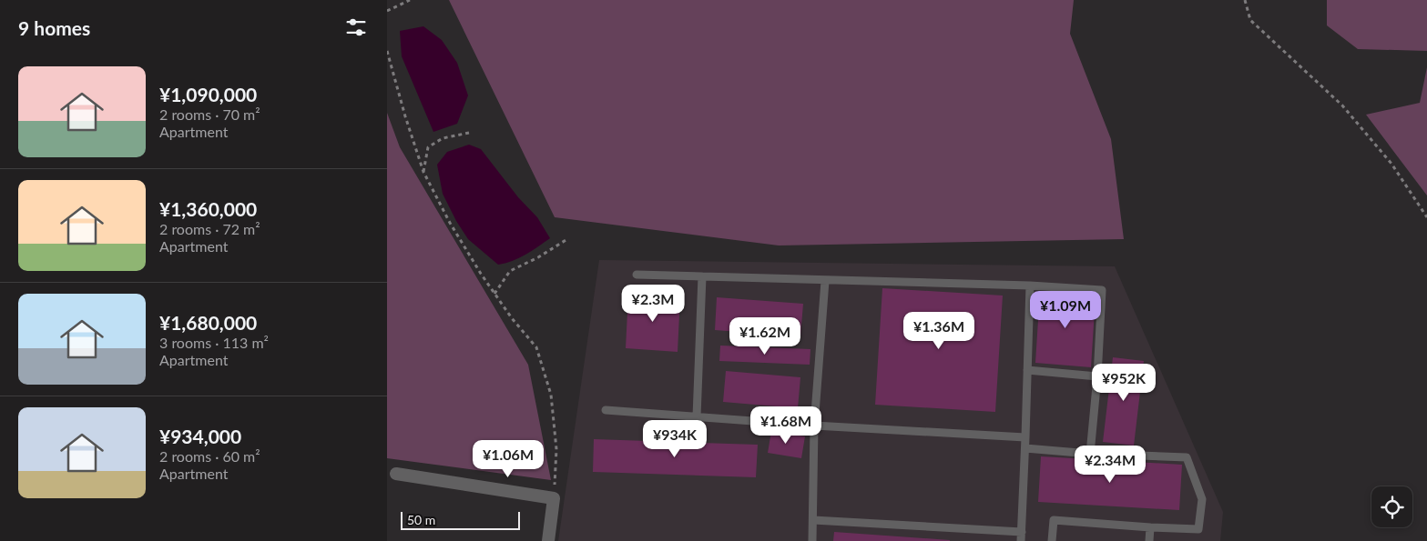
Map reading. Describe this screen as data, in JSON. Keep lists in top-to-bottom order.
{
  "scale_bar": "50 m",
  "page": {
    "heading": "9 homes",
    "list": [
      {
        "name": "¥1,090,000",
        "note": "2 rooms · 70 m² · Apartment"
      },
      {
        "name": "¥1,360,000",
        "note": "2 rooms · 72 m² · Apartment"
      },
      {
        "name": "¥1,680,000",
        "note": "3 rooms · 113 m² · Apartment"
      },
      {
        "name": "¥934,000",
        "note": "2 rooms · 60 m² · Apartment"
      }
    ],
    "price": [
      "¥2.3M",
      "¥1.09M",
      "¥1.36M",
      "¥1.62M",
      "¥952K",
      "¥1.68M",
      "¥934K",
      "¥1.06M",
      "¥2.34M"
    ],
    "scale": "50 m"
  }
}
